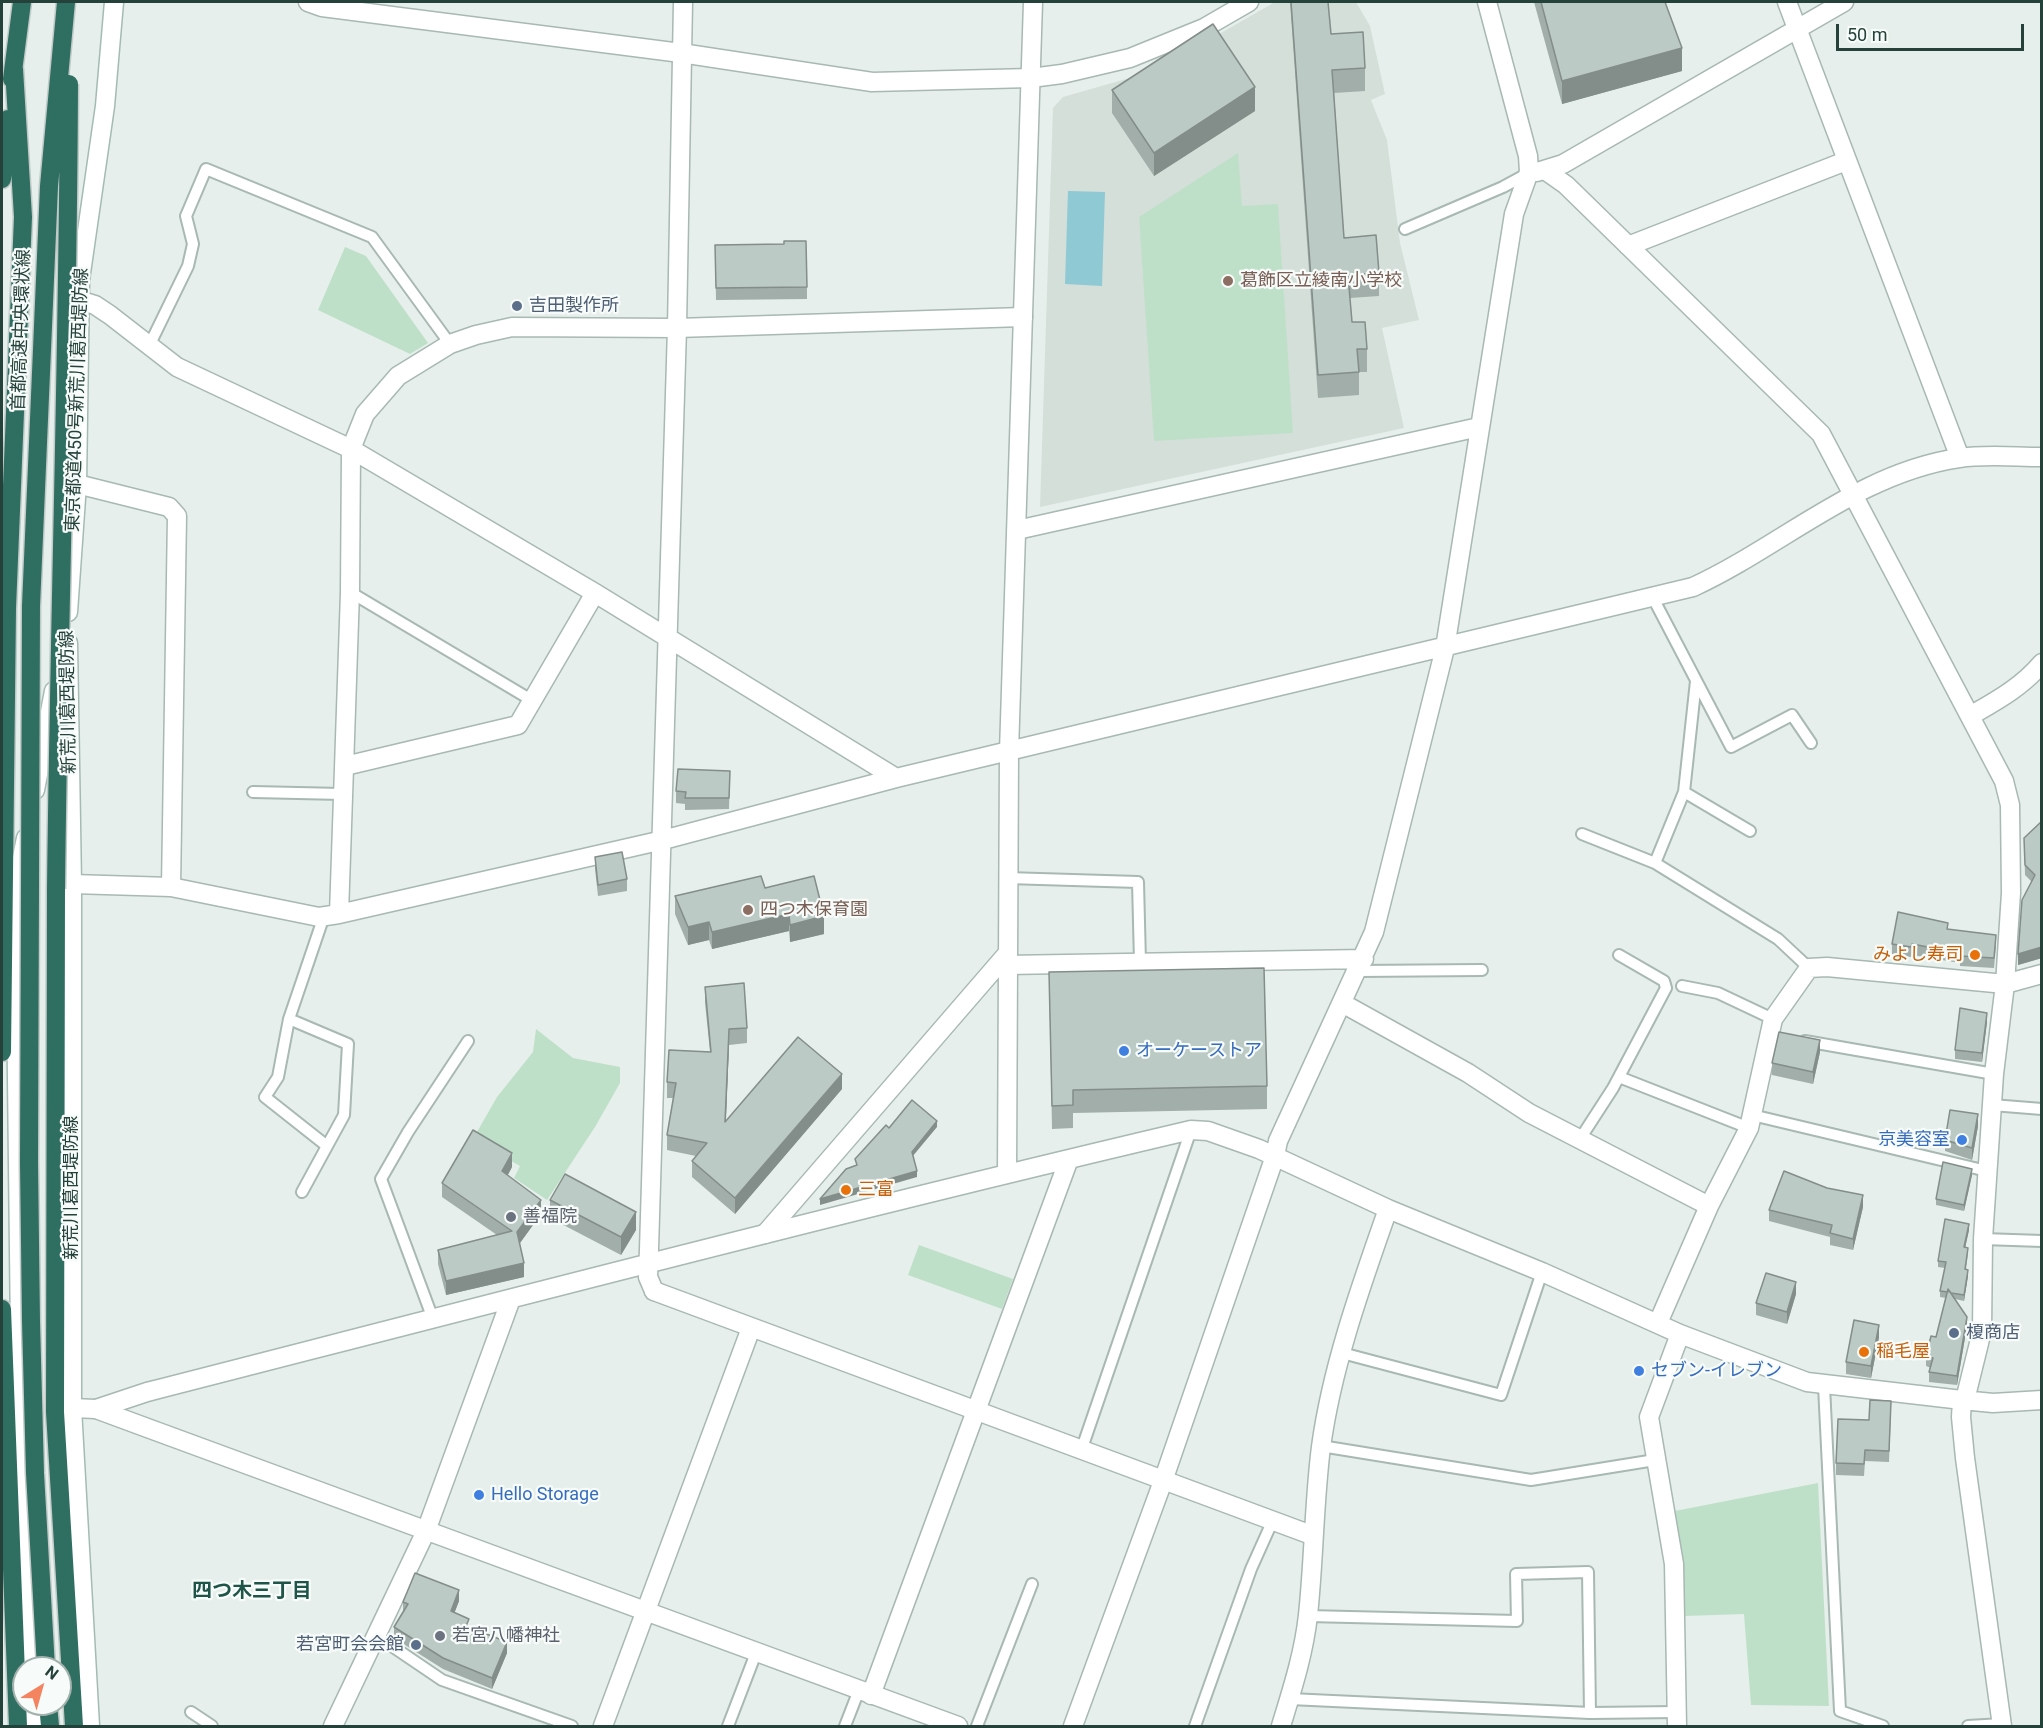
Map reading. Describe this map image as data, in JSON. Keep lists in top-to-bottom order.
{
  "streets": {
    "highway": ["首都高速中央環状線"],
    "street": ["東京都道450号新荒川葛西堤防線", "新荒川葛西堤防線"]
  },
  "crossings": [
    ["東京都道450号新荒川葛西堤防線", "新荒川葛西堤防線"]
  ],
  "districts": ["四つ木三丁目"],
  "places": [
    "葛飾区立綾南小学校",
    "吉田製作所",
    "四つ木保育園",
    "みよし寿司",
    "オーケーストア",
    "京美容室",
    "三富",
    "善福院",
    "榎商店",
    "稲毛屋",
    "セブン-イレブン",
    "Hello Storage",
    "若宮八幡神社",
    "若宮町会会館"
  ],
  "scale_bar": "50 m",
  "north": "top right"
}
